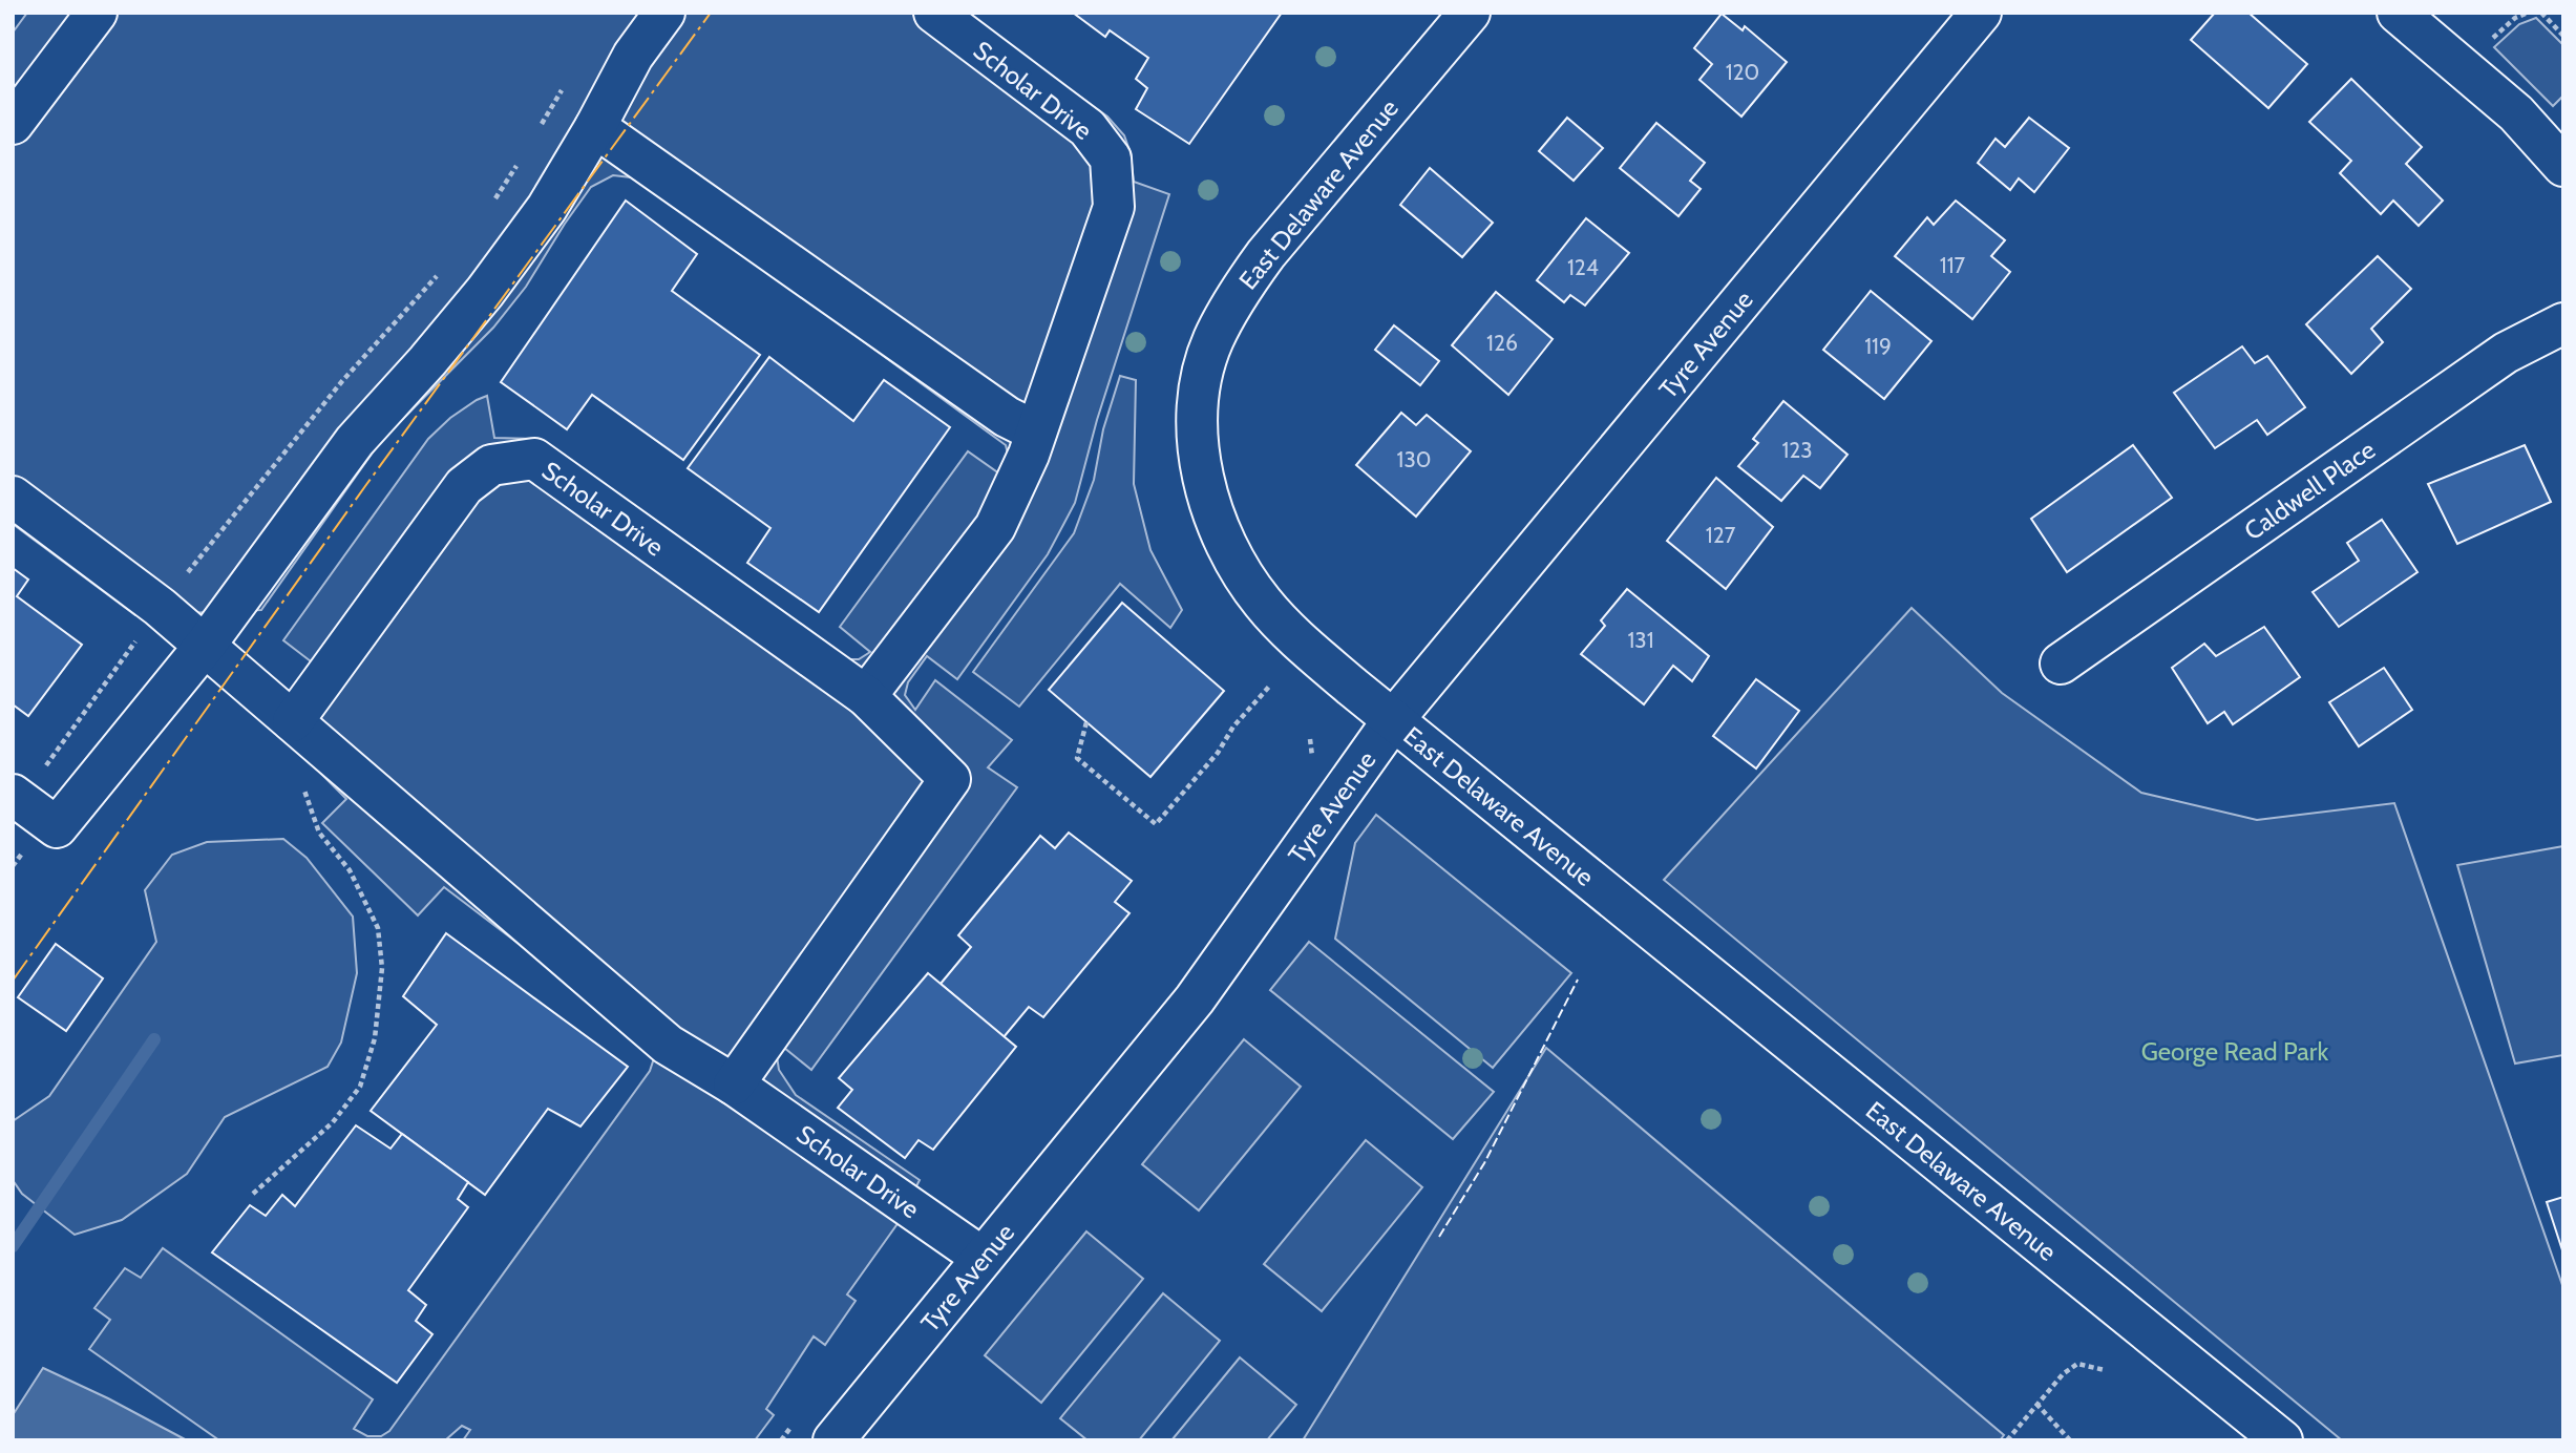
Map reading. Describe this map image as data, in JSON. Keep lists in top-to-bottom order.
{
  "streets": {
    "street": [
      "Scholar Drive",
      "East Delaware Avenue",
      "Tyre Avenue",
      "Caldwell Place"
    ]
  },
  "crossings": [
    ["Scholar Drive", "Tyre Avenue"],
    ["East Delaware Avenue", "Tyre Avenue"]
  ],
  "parks": ["George Read Park"],
  "house_numbers": [
    "120",
    "117",
    "124",
    "126",
    "119",
    "123",
    "130",
    "127",
    "131"
  ]
}
